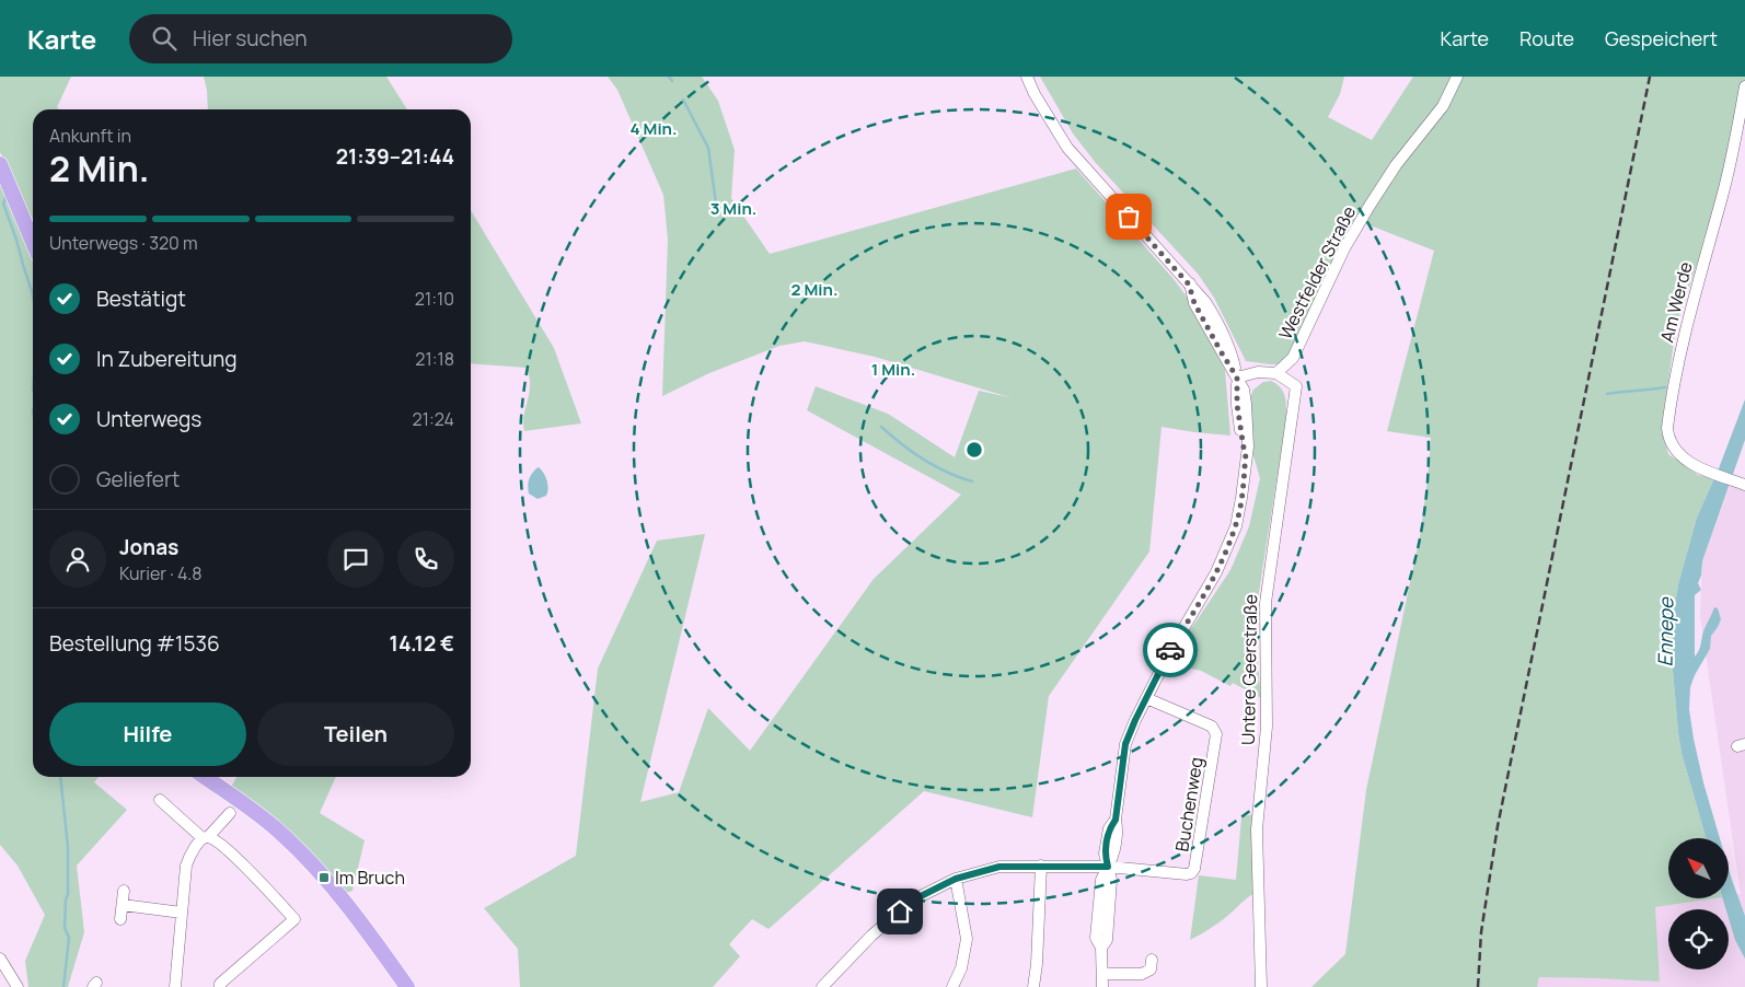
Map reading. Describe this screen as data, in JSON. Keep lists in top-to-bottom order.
{
  "streets": {
    "street": [
      "Westfelder Straße",
      "Am Werde",
      "Untere Geerstraße",
      "Buchenweg"
    ]
  },
  "crossings": [
    ["Westfelder Straße", "Untere Geerstraße"]
  ],
  "water": ["Ennepe"],
  "places": {
    "transit": ["Im Bruch"]
  },
  "north": "top left",
  "page": {
    "header": "Karte",
    "search": "Hier suchen",
    "nav": ["Karte", "Route", "Gespeichert"],
    "heading": ["2 Min.", "Ankunft in", "21:39–21:44"],
    "panel": [
      "Jonas",
      "Kurier · 4.8",
      "Bestellung #1536",
      "14.12 €"
    ],
    "bar": "Unterwegs · 320 m",
    "list": [
      ["Bestätigt", "21:10"],
      ["In Zubereitung", "21:18"],
      ["Unterwegs", "21:24"],
      "Geliefert"
    ],
    "buttons": ["Hilfe", "Teilen"]
  },
  "rings": [
    "4 Min.",
    "3 Min.",
    "2 Min.",
    "1 Min."
  ]
}
